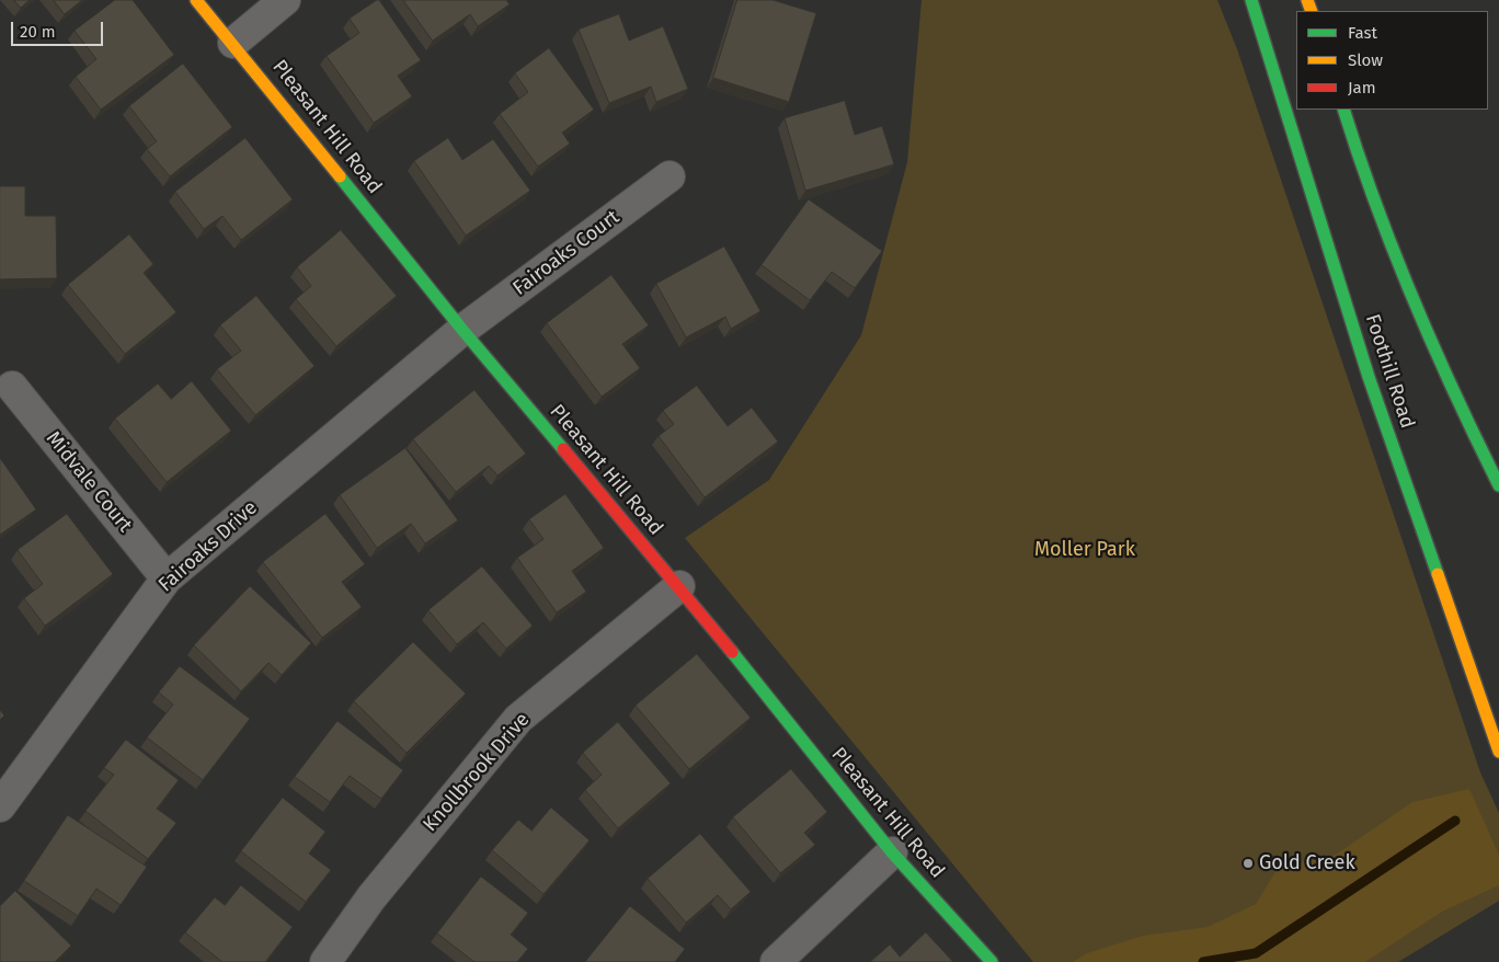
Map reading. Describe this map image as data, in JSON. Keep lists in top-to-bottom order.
{
  "streets": {
    "street": [
      "Pleasant Hill Road",
      "Fairoaks Court",
      "Foothill Road",
      "Midvale Court",
      "Fairoaks Drive",
      "Knollbrook Drive"
    ]
  },
  "crossings": [
    ["Pleasant Hill Road", "Fairoaks Court"],
    ["Pleasant Hill Road", "Fairoaks Drive"],
    ["Pleasant Hill Road", "Knollbrook Drive"],
    ["Fairoaks Court", "Fairoaks Drive"],
    ["Midvale Court", "Fairoaks Drive"]
  ],
  "parks": ["Moller Park"],
  "places": ["Gold Creek"],
  "legend": ["Fast", "Slow", "Jam"],
  "scale_bar": "20 m"
}
